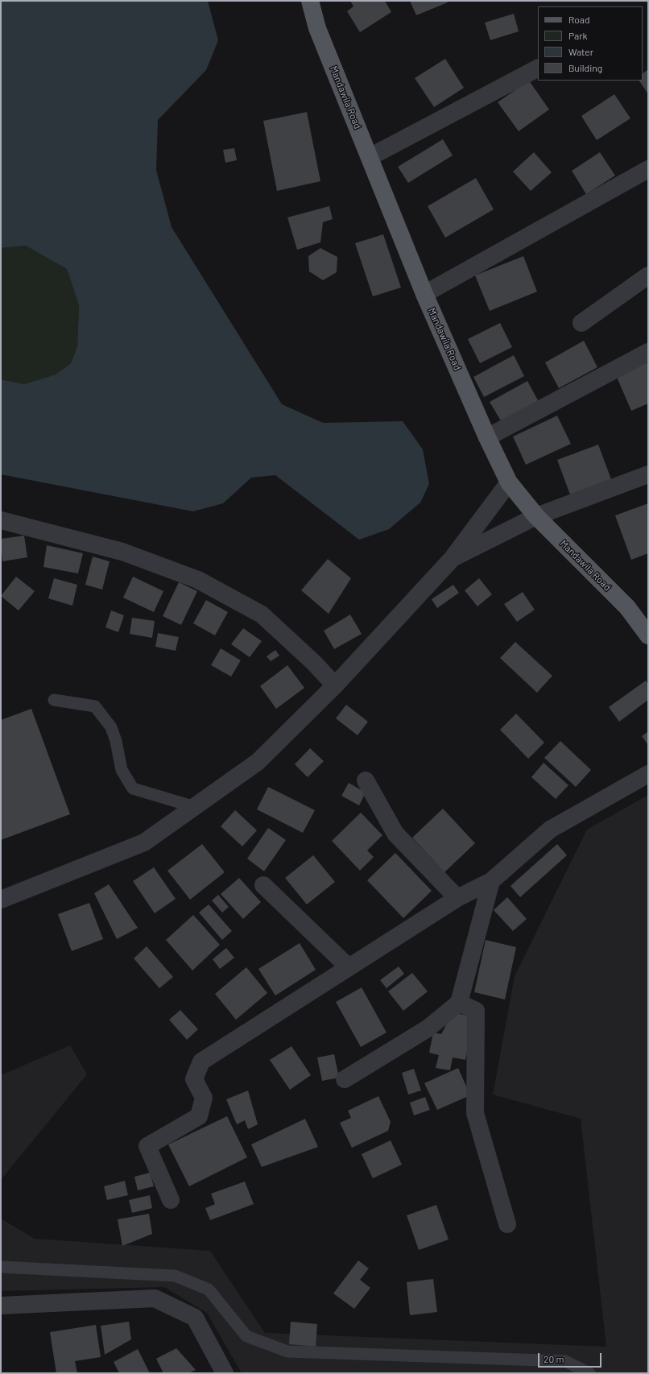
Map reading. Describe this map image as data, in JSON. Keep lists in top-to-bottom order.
{
  "streets": {
    "main road": ["Mandawila Road"]
  },
  "legend": [
    "Road",
    "Park",
    "Water",
    "Building"
  ],
  "scale_bar": "20 m"
}
